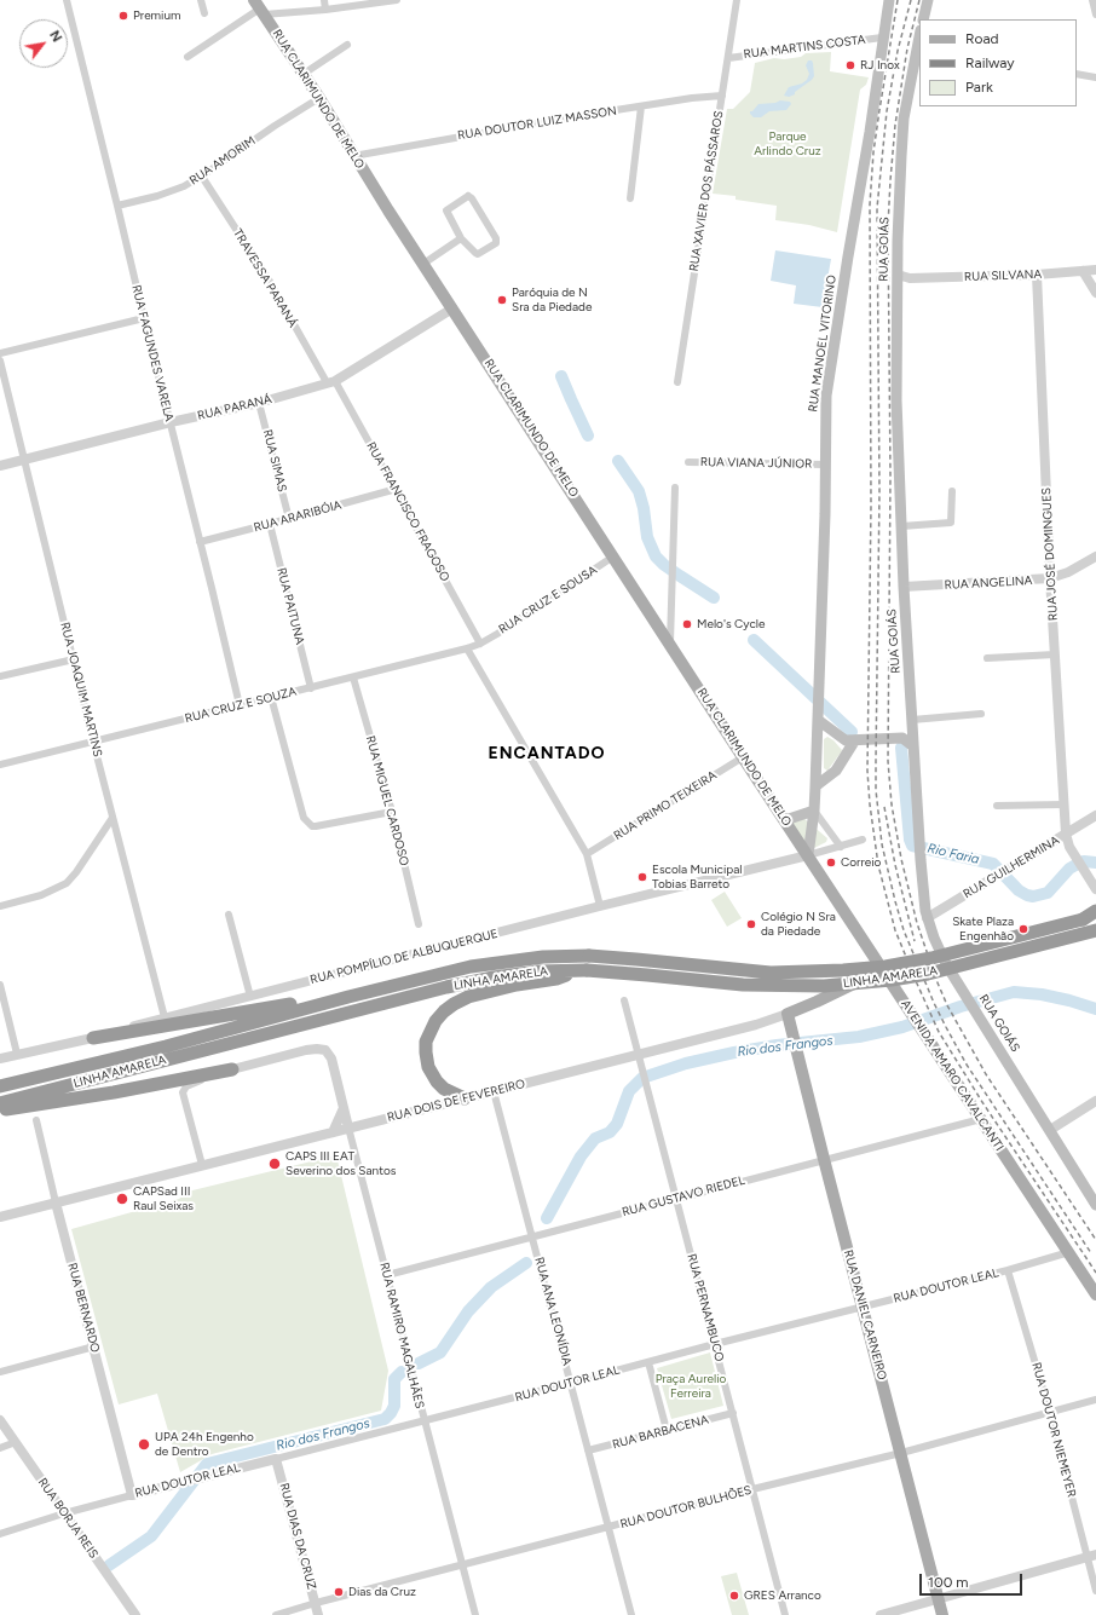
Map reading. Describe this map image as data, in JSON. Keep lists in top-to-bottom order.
{
  "streets": {
    "highway": ["LINHA AMARELA"],
    "main road": [
      "RUA CLARIMUNDO DE MELO",
      "RUA GOIÁS",
      "RUA MANOEL VITORINO",
      "AVENIDA AMARO CAVALCANTI",
      "RUA DOIS DE FEVEREIRO",
      "RUA DANIEL CARNEIRO"
    ],
    "street": [
      "RUA MARTINS COSTA",
      "RUA DOUTOR LUIZ MASSON",
      "RUA AMORIM",
      "RUA XAVIER DOS PÁSSAROS",
      "RUA SILVANA",
      "TRAVESSA PARANÁ",
      "RUA FAGUNDES VARELA",
      "RUA PARANÁ",
      "RUA SIMAS",
      "RUA VIANA JÚNIOR",
      "RUA FRANCISCO FRAGOSO",
      "RUA ARARIBÓIA",
      "RUA JOSÉ DOMINGUES",
      "RUA ANGELINA",
      "RUA CRUZ E SOUSA",
      "RUA PAITUNA",
      "RUA JOAQUIM MARTINS",
      "RUA CRUZ E SOUZA",
      "RUA MIGUEL CARDOSO",
      "RUA PRIMO TEIXEIRA",
      "RUA GUILHERMINA",
      "RUA POMPÍLIO DE ALBUQUERQUE",
      "RUA GUSTAVO RIEDEL",
      "RUA DOUTOR LEAL",
      "RUA BERNARDO",
      "RUA PERNAMBUCO",
      "RUA ANA LEONÍDIA",
      "RUA RAMIRO MAGALHÃES",
      "RUA DOUTOR NIEMEYER",
      "RUA BARBACENA",
      "RUA DOUTOR BULHÕES",
      "RUA BORJA REIS",
      "RUA DIAS DA CRUZ"
    ]
  },
  "crossings": [
    ["RUA MARTINS COSTA", "RUA XAVIER DOS PÁSSAROS"],
    ["RUA MARTINS COSTA", "RUA MANOEL VITORINO"],
    ["RUA CLARIMUNDO DE MELO", "RUA DOUTOR LUIZ MASSON"],
    ["RUA CLARIMUNDO DE MELO", "RUA AMORIM"],
    ["RUA CLARIMUNDO DE MELO", "RUA MANOEL VITORINO"],
    ["RUA CLARIMUNDO DE MELO", "RUA PARANÁ"],
    ["RUA CLARIMUNDO DE MELO", "RUA CRUZ E SOUSA"],
    ["RUA CLARIMUNDO DE MELO", "RUA PRIMO TEIXEIRA"],
    ["RUA CLARIMUNDO DE MELO", "RUA POMPÍLIO DE ALBUQUERQUE"],
    ["RUA CLARIMUNDO DE MELO", "AVENIDA AMARO CAVALCANTI"],
    ["RUA DOUTOR LUIZ MASSON", "RUA XAVIER DOS PÁSSAROS"],
    ["RUA AMORIM", "TRAVESSA PARANÁ"],
    ["RUA AMORIM", "RUA FAGUNDES VARELA"],
    ["RUA GOIÁS", "RUA SILVANA"],
    ["RUA GOIÁS", "RUA ANGELINA"],
    ["RUA GOIÁS", "RUA GUILHERMINA"],
    ["RUA SILVANA", "RUA JOSÉ DOMINGUES"],
    ["TRAVESSA PARANÁ", "RUA PARANÁ"],
    ["TRAVESSA PARANÁ", "RUA FRANCISCO FRAGOSO"],
    ["RUA MANOEL VITORINO", "RUA VIANA JÚNIOR"],
    ["RUA MANOEL VITORINO", "RUA POMPÍLIO DE ALBUQUERQUE"],
    ["RUA MANOEL VITORINO", "AVENIDA AMARO CAVALCANTI"],
    ["RUA FAGUNDES VARELA", "RUA PARANÁ"],
    ["RUA FAGUNDES VARELA", "RUA ARARIBÓIA"],
    ["RUA FAGUNDES VARELA", "RUA CRUZ E SOUZA"],
    ["RUA PARANÁ", "RUA SIMAS"],
    ["RUA PARANÁ", "RUA FRANCISCO FRAGOSO"],
    ["RUA PARANÁ", "RUA JOAQUIM MARTINS"],
    ["RUA SIMAS", "RUA ARARIBÓIA"],
    ["RUA FRANCISCO FRAGOSO", "RUA ARARIBÓIA"],
    ["RUA FRANCISCO FRAGOSO", "RUA CRUZ E SOUSA"],
    ["RUA FRANCISCO FRAGOSO", "RUA CRUZ E SOUZA"],
    ["RUA ARARIBÓIA", "RUA PAITUNA"],
    ["RUA JOSÉ DOMINGUES", "RUA ANGELINA"],
    ["RUA JOSÉ DOMINGUES", "RUA GUILHERMINA"],
    ["RUA CRUZ E SOUSA", "RUA CRUZ E SOUZA"],
    ["RUA PAITUNA", "RUA CRUZ E SOUZA"],
    ["RUA JOAQUIM MARTINS", "RUA CRUZ E SOUZA"],
    ["RUA JOAQUIM MARTINS", "RUA POMPÍLIO DE ALBUQUERQUE"],
    ["RUA CRUZ E SOUZA", "RUA MIGUEL CARDOSO"],
    ["RUA POMPÍLIO DE ALBUQUERQUE", "AVENIDA AMARO CAVALCANTI"],
    ["AVENIDA AMARO CAVALCANTI", "RUA GUSTAVO RIEDEL"],
    ["AVENIDA AMARO CAVALCANTI", "RUA DOUTOR LEAL"],
    ["RUA DOIS DE FEVEREIRO", "RUA BERNARDO"],
    ["RUA DOIS DE FEVEREIRO", "RUA PERNAMBUCO"],
    ["RUA DOIS DE FEVEREIRO", "RUA ANA LEONÍDIA"],
    ["RUA DOIS DE FEVEREIRO", "RUA DANIEL CARNEIRO"],
    ["RUA DOIS DE FEVEREIRO", "RUA RAMIRO MAGALHÃES"],
    ["RUA GUSTAVO RIEDEL", "RUA PERNAMBUCO"],
    ["RUA GUSTAVO RIEDEL", "RUA ANA LEONÍDIA"],
    ["RUA GUSTAVO RIEDEL", "RUA DANIEL CARNEIRO"],
    ["RUA GUSTAVO RIEDEL", "RUA RAMIRO MAGALHÃES"],
    ["RUA DOUTOR LEAL", "RUA BERNARDO"],
    ["RUA DOUTOR LEAL", "RUA PERNAMBUCO"],
    ["RUA DOUTOR LEAL", "RUA ANA LEONÍDIA"],
    ["RUA DOUTOR LEAL", "RUA DANIEL CARNEIRO"],
    ["RUA DOUTOR LEAL", "RUA RAMIRO MAGALHÃES"],
    ["RUA DOUTOR LEAL", "RUA DOUTOR NIEMEYER"],
    ["RUA DOUTOR LEAL", "RUA BORJA REIS"],
    ["RUA DOUTOR LEAL", "RUA DIAS DA CRUZ"],
    ["RUA PERNAMBUCO", "RUA BARBACENA"],
    ["RUA PERNAMBUCO", "RUA DOUTOR BULHÕES"],
    ["RUA ANA LEONÍDIA", "RUA BARBACENA"],
    ["RUA ANA LEONÍDIA", "RUA DOUTOR BULHÕES"],
    ["RUA DANIEL CARNEIRO", "RUA DOUTOR BULHÕES"],
    ["RUA RAMIRO MAGALHÃES", "RUA DOUTOR BULHÕES"],
    ["RUA DOUTOR NIEMEYER", "RUA DOUTOR BULHÕES"],
    ["RUA DOUTOR BULHÕES", "RUA DIAS DA CRUZ"]
  ],
  "districts": ["ENCANTADO"],
  "water": ["Rio Faria", "Rio dos Frangos"],
  "parks": ["Parque Arlindo Cruz", "Praça Aurelio Ferreira"],
  "places": [
    "Premium",
    "RJ Inox",
    "Paróquia de N Sra da Piedade",
    "Melo's Cycle",
    "Correio",
    "Escola Municipal Tobias Barreto",
    "Colégio N Sra da Piedade",
    "Skate Plaza Engenhão",
    "CAPS III EAT Severino dos Santos",
    "CAPSad III Raul Seixas",
    "UPA 24h Engenho de Dentro",
    "Dias da Cruz",
    "GRES Arranco"
  ],
  "legend": ["Road", "Railway", "Park"],
  "scale_bar": "100 m",
  "north": "top right"
}
